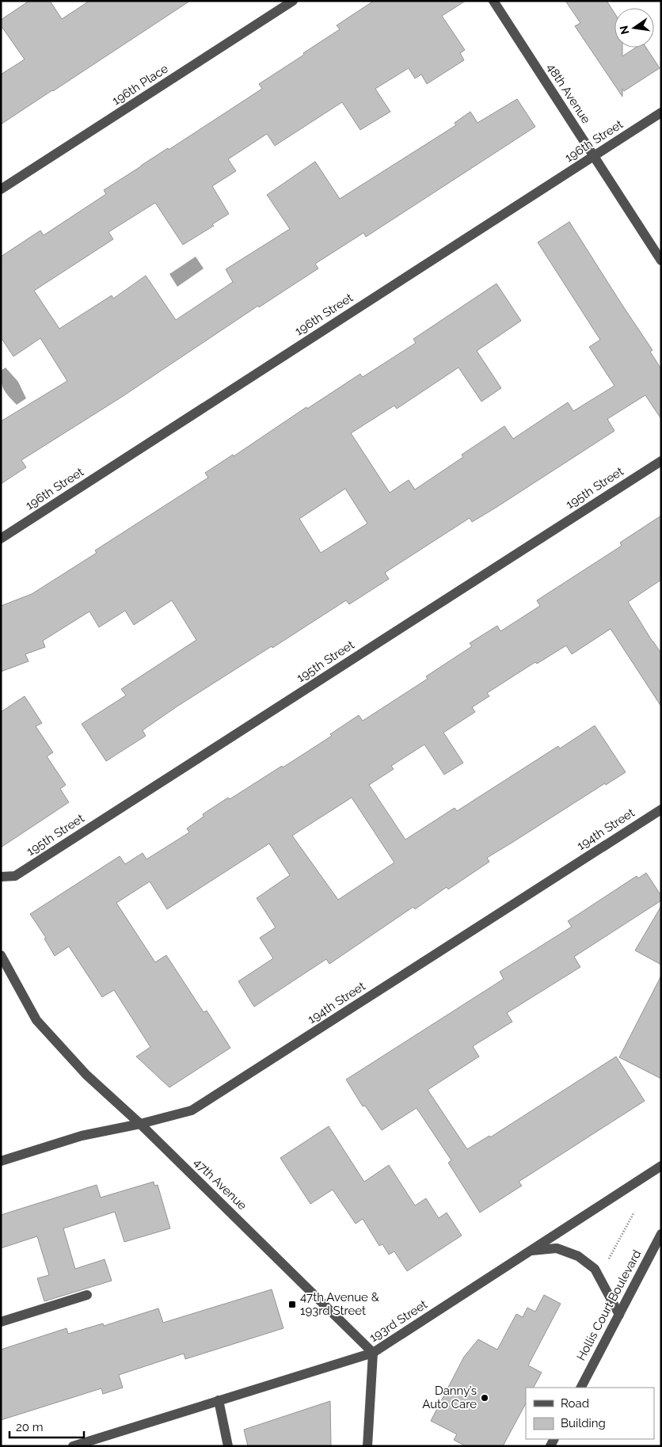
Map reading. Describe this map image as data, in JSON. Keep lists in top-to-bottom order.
{
  "streets": {
    "street": [
      "196th Place",
      "48th Avenue",
      "196th Street",
      "195th Street",
      "194th Street",
      "47th Avenue",
      "Hollis Court Boulevard",
      "193rd Street"
    ]
  },
  "crossings": [
    ["48th Avenue", "196th Street"],
    ["194th Street", "47th Avenue"],
    ["47th Avenue", "193rd Street"]
  ],
  "places": {
    "transit": ["47th Avenue & 193rd Street"],
    "other": ["Danny’s Auto Care"]
  },
  "legend": ["Road", "Building"],
  "scale_bar": "20 m",
  "north": "left"
}
